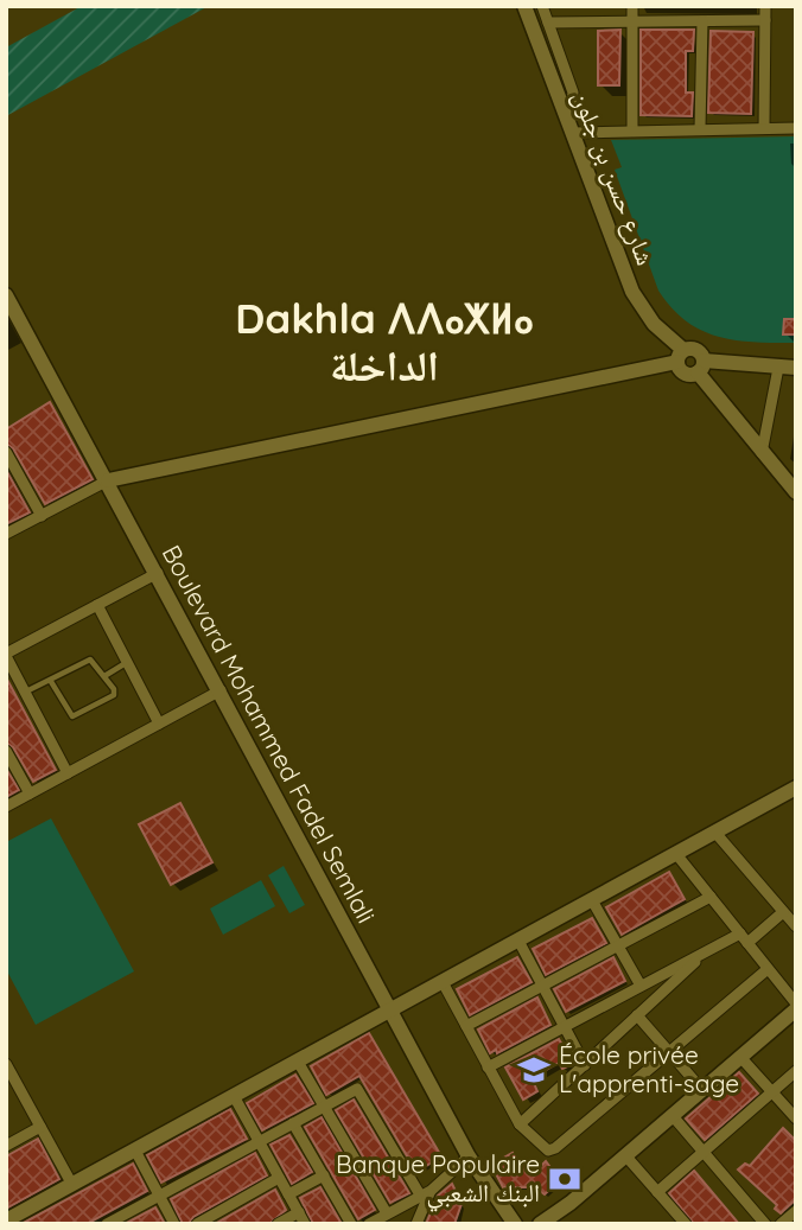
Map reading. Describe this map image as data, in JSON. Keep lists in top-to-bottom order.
{
  "streets": {
    "street": ["شارع حسن بن جلون", "Boulevard Mohammed Fadel Semlali"]
  },
  "districts": ["Dakhla ⴷⴷⴰⵅⵍⴰ الداخلة"],
  "places": {
    "school or university": ["École privée L'apprenti-sage"],
    "bank": ["Banque Populaire البنك الشعبي"]
  }
}
